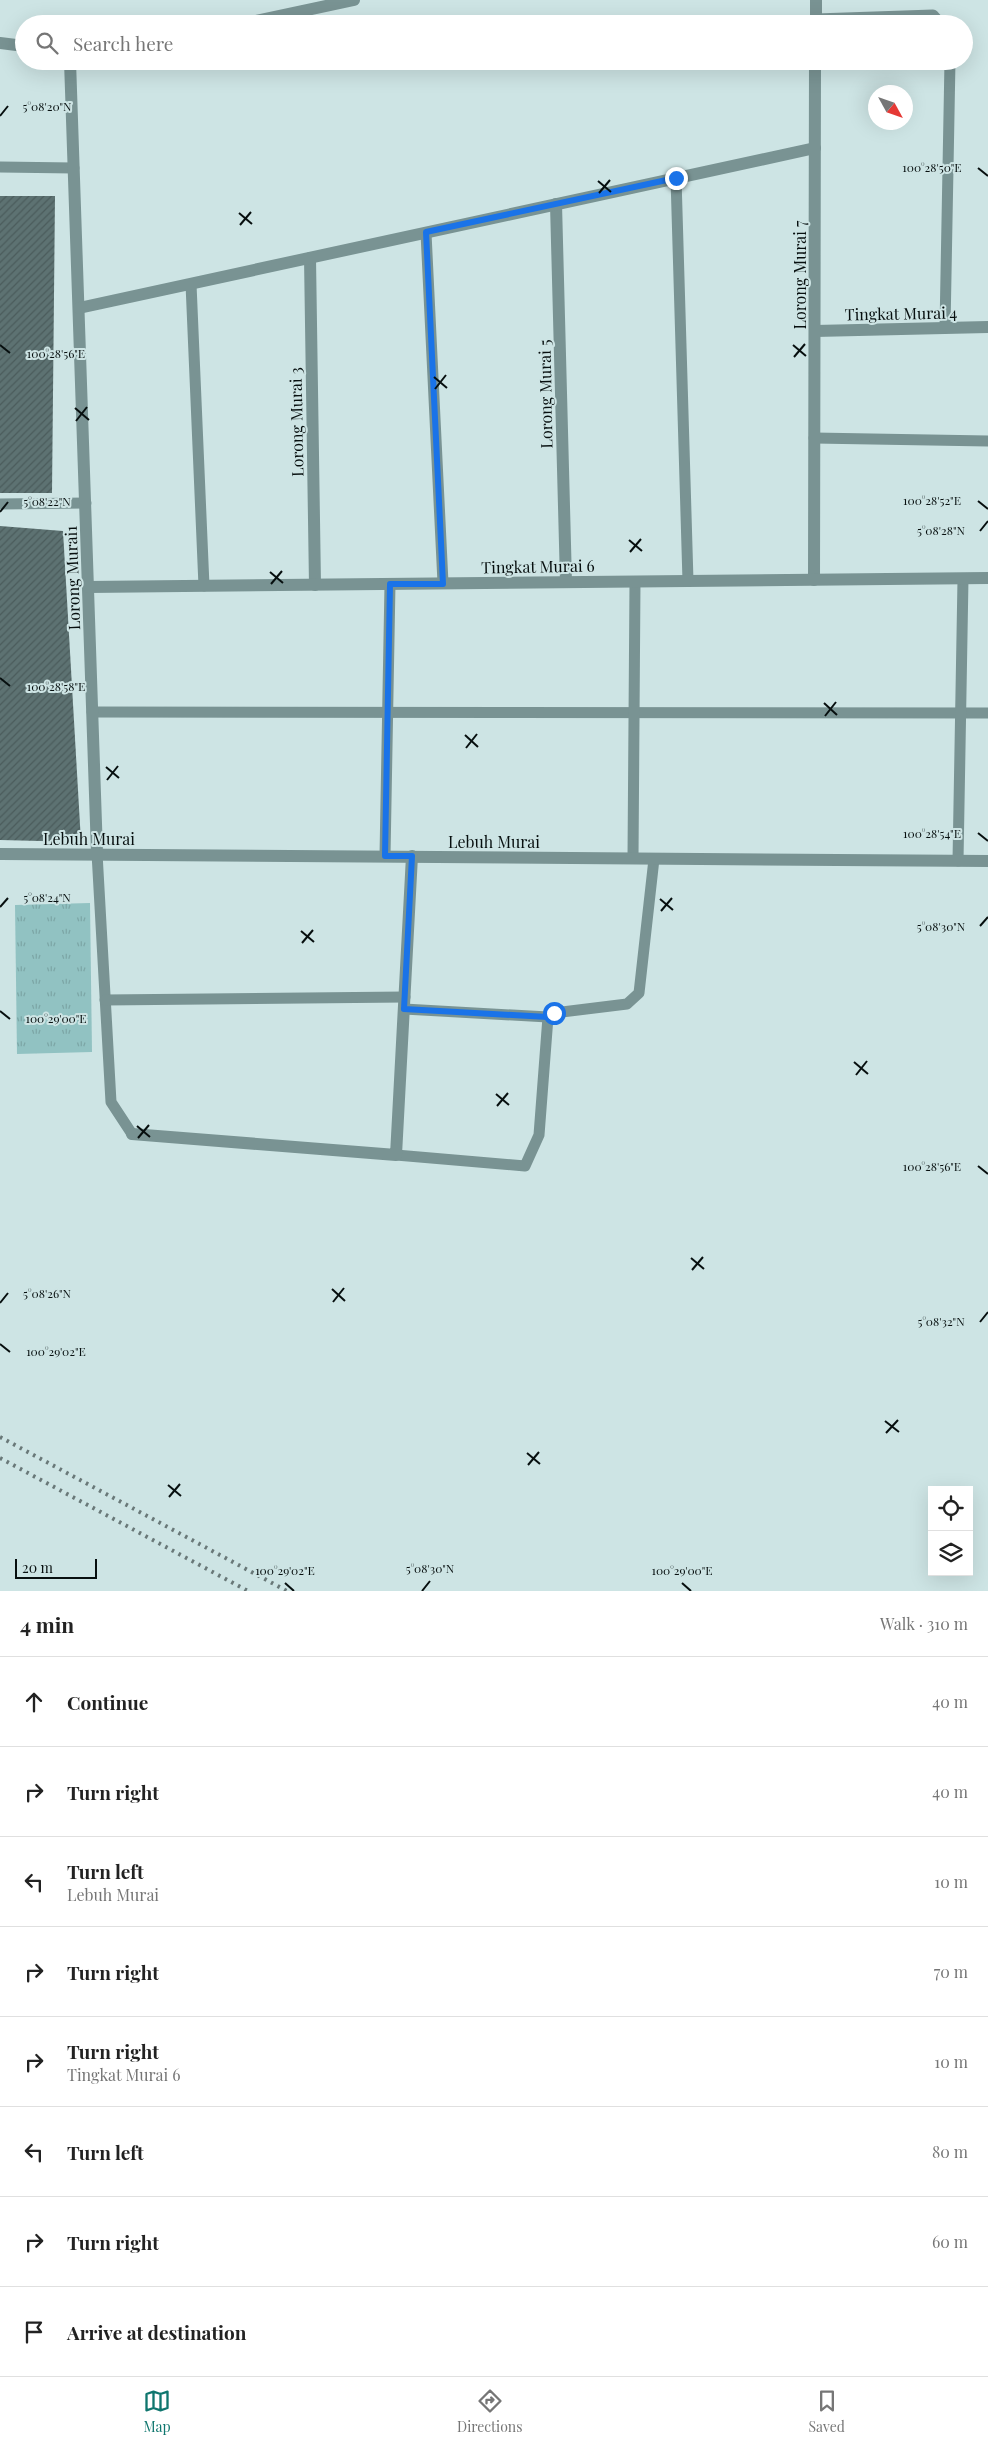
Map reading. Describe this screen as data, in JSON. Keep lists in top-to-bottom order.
{
  "streets": {
    "street": [
      "Lorong Murai 7",
      "Tingkat Murai 4",
      "Lorong Murai 5",
      "Lorong Murai 3",
      "Tingkat Murai 6",
      "Lorong Murai1",
      "Lebuh Murai"
    ]
  },
  "crossings": [
    ["Lorong Murai 7", "Tingkat Murai 4"],
    ["Lorong Murai 7", "Tingkat Murai 6"],
    ["Lorong Murai 5", "Tingkat Murai 6"],
    ["Lorong Murai 3", "Tingkat Murai 6"],
    ["Tingkat Murai 6", "Lorong Murai1"],
    ["Lorong Murai1", "Lebuh Murai"]
  ],
  "scale_bar": "20 m",
  "north": "bottom right",
  "page": {
    "search": "Search here",
    "scale": "20 m",
    "heading": ["4 min", "Walk · 310 m"],
    "list": [
      ["Continue", "40 m"],
      ["Turn right", "40 m"],
      ["Turn left", "Lebuh Murai", "10 m"],
      ["Turn right", "70 m"],
      ["Turn right", "Tingkat Murai 6", "10 m"],
      ["Turn left", "80 m"],
      ["Turn right", "60 m"],
      "Arrive at destination"
    ],
    "nav": ["Map", "Directions", "Saved"]
  },
  "coordinates": [
    "5°08'20\"N",
    "100°28'50\"E",
    "100°28'56\"E",
    "100°28'52\"E",
    "5°08'22\"N",
    "5°08'28\"N",
    "100°28'58\"E",
    "100°28'54\"E",
    "5°08'24\"N",
    "5°08'30\"N",
    "100°29'00\"E",
    "5°08'26\"N",
    "5°08'32\"N",
    "100°29'02\"E"
  ]
}
